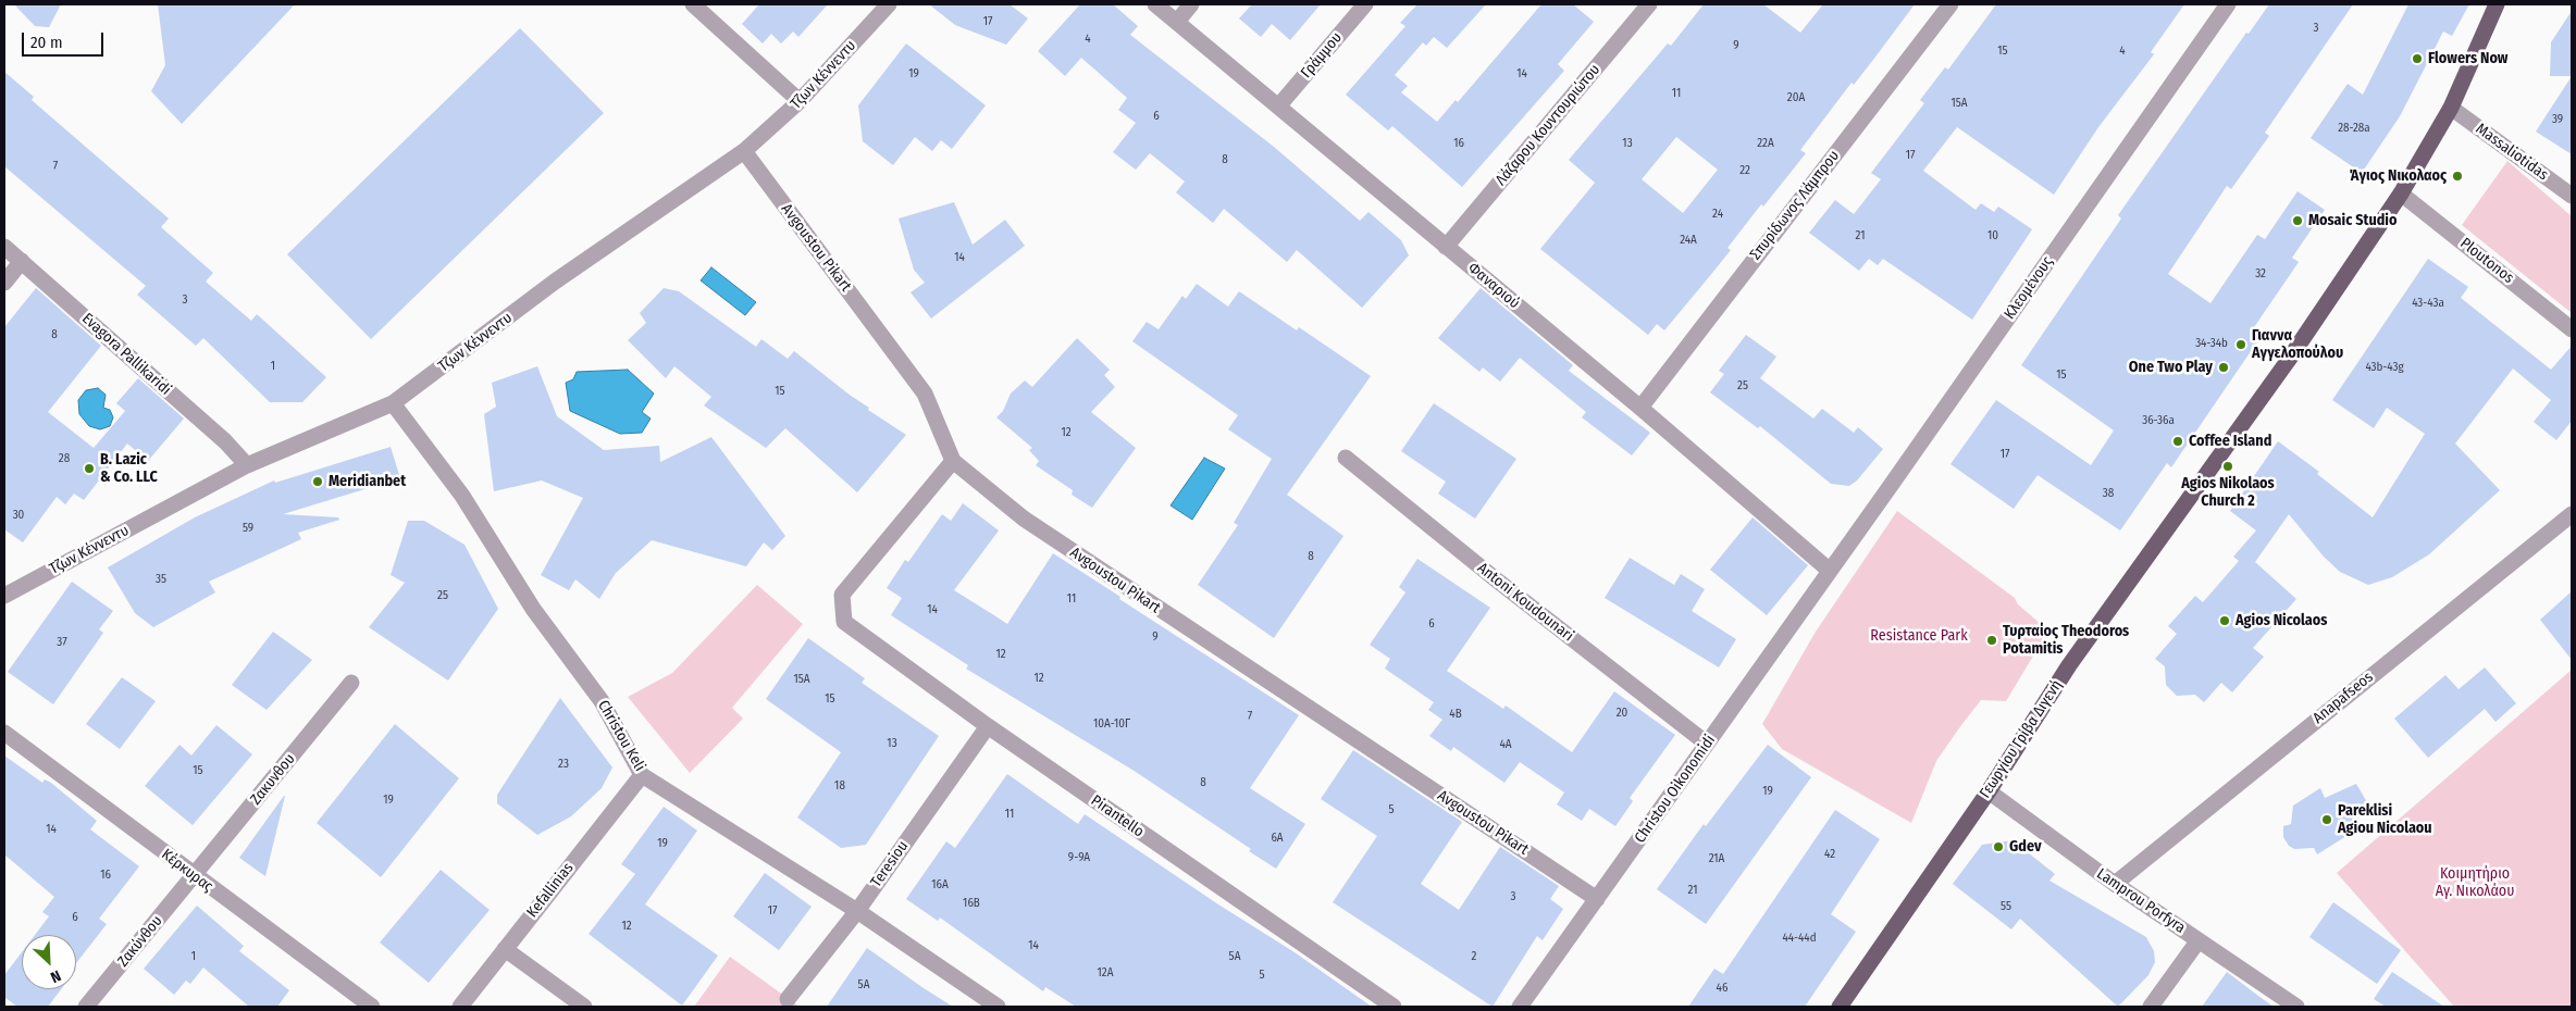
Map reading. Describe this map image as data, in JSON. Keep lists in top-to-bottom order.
{
  "streets": {
    "main road": ["Γεωργίου Γρίβα Διγενή"],
    "street": [
      "Γράμμου",
      "Τζων Κέννεντυ",
      "Λάζαρου Κουντουριώτου",
      "Massaliotidas",
      "Σπυρίδωνος Λάμπρου",
      "Avgoustou Pikart",
      "Ploutonos",
      "Φαναριού",
      "Κλεομένους",
      "Evagora Pallikaridi",
      "Antoni Koudounari",
      "Anapafseos",
      "Christou Keli",
      "Ζακυνθου",
      "Christou Oikonomidi",
      "Pirantello",
      "Teresiou",
      "Κέρκυρας",
      "Kefallinias",
      "Lamprou Porfyra",
      "Ζακύνθου"
    ]
  },
  "crossings": [
    ["Γράμμου", "Φαναριού"],
    ["Τζων Κέννεντυ", "Avgoustou Pikart"],
    ["Τζων Κέννεντυ", "Evagora Pallikaridi"],
    ["Τζων Κέννεντυ", "Christou Keli"],
    ["Λάζαρου Κουντουριώτου", "Φαναριού"],
    ["Massaliotidas", "Γεωργίου Γρίβα Διγενή"],
    ["Σπυρίδωνος Λάμπρου", "Φαναριού"],
    ["Avgoustou Pikart", "Christou Oikonomidi"],
    ["Avgoustou Pikart", "Pirantello"],
    ["Ploutonos", "Γεωργίου Γρίβα Διγενή"],
    ["Φαναριού", "Κλεομένους"],
    ["Φαναριού", "Christou Oikonomidi"],
    ["Κλεομένους", "Christou Oikonomidi"],
    ["Antoni Koudounari", "Christou Oikonomidi"],
    ["Anapafseos", "Lamprou Porfyra"],
    ["Christou Keli", "Teresiou"],
    ["Christou Keli", "Kefallinias"],
    ["Γεωργίου Γρίβα Διγενή", "Lamprou Porfyra"],
    ["Ζακυνθου", "Κέρκυρας"],
    ["Ζακυνθου", "Ζακύνθου"],
    ["Pirantello", "Teresiou"],
    ["Κέρκυρας", "Ζακύνθου"]
  ],
  "parks": ["Resistance Park", "Κοιμητήριο Αγ. Νικολάου"],
  "places": [
    "Flowers Now",
    "Άγιος Νικολαος",
    "Mosaic Studio",
    "Γιαννα Αγγελοπούλου",
    "One Two Play",
    "Coffee Island",
    "Agios Nikolaos Church 2",
    "B. Lazic & Co. LLC",
    "Meridianbet",
    "Agios Nicolaos",
    "Τυρταίος Theodoros Potamitis",
    "Pareklisi Agiou Nicolaou",
    "Gdev"
  ],
  "house_numbers": [
    "17",
    "3",
    "4",
    "9",
    "15",
    "4",
    "19",
    "14",
    "11",
    "20A",
    "15A",
    "6",
    "39",
    "28-28a",
    "16",
    "13",
    "22A",
    "17",
    "8",
    "7",
    "22",
    "24",
    "21",
    "10",
    "24A",
    "14",
    "32",
    "3",
    "43-43a",
    "8",
    "34-34b",
    "1",
    "43b-43g",
    "15",
    "25",
    "15",
    "36-36a",
    "12",
    "17",
    "28",
    "38",
    "30",
    "59",
    "8",
    "35",
    "25",
    "11",
    "14",
    "6",
    "9",
    "37",
    "12",
    "12",
    "15A",
    "15",
    "20",
    "4B",
    "7",
    "10Α-10Γ",
    "13",
    "4A",
    "23",
    "15",
    "8",
    "18",
    "19",
    "19",
    "5",
    "11",
    "14",
    "6A",
    "19",
    "42",
    "9-9A",
    "21A",
    "16",
    "16A",
    "21",
    "3",
    "16B",
    "55",
    "17",
    "6",
    "12",
    "44-44d",
    "14",
    "1",
    "5A",
    "2",
    "12A",
    "5",
    "5A",
    "46"
  ],
  "scale_bar": "20 m",
  "north": "bottom right"
}
